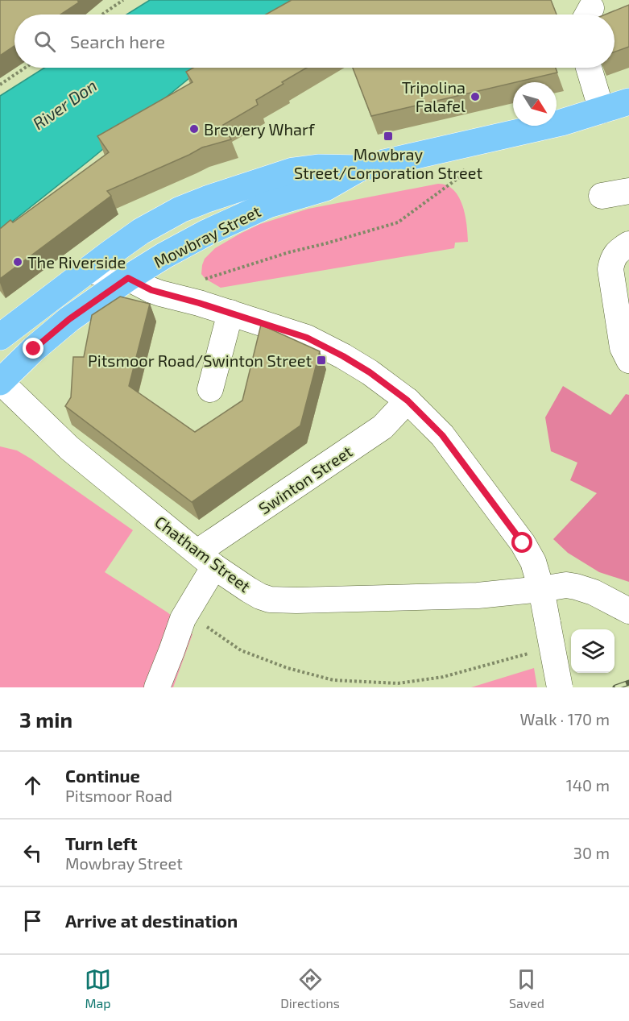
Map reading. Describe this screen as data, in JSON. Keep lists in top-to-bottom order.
{
  "streets": {
    "main road": ["Mowbray Street"],
    "street": ["Swinton Street", "Chatham Street"]
  },
  "crossings": [
    ["Mowbray Street", "Chatham Street"],
    ["Swinton Street", "Chatham Street"]
  ],
  "water": ["River Don"],
  "places": {
    "other": ["Tripolina Falafel", "Brewery Wharf", "The Riverside"],
    "transit": ["Mowbray Street/Corporation Street", "Pitsmoor Road/Swinton Street"]
  },
  "north": "bottom right",
  "page": {
    "search": "Search here",
    "heading": ["3 min", "Walk · 170 m"],
    "list": [
      ["Continue", "Pitsmoor Road", "140 m"],
      ["Turn left", "Mowbray Street", "30 m"],
      "Arrive at destination"
    ],
    "nav": ["Map", "Directions", "Saved"]
  }
}
